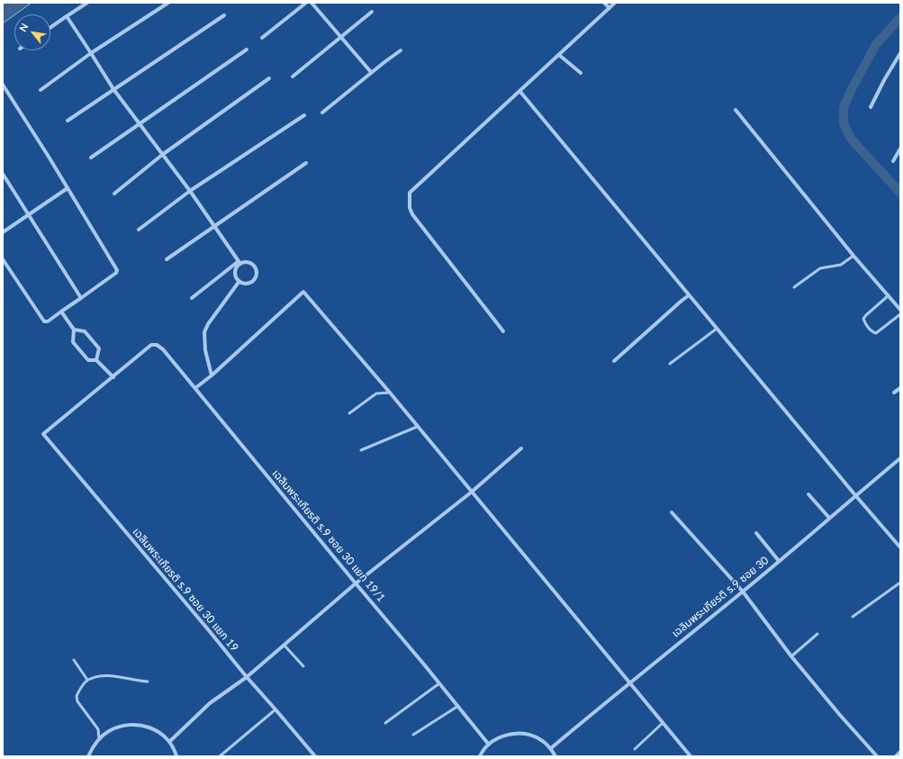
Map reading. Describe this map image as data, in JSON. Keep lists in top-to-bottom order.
{
  "streets": {
    "street": ["เฉลิมพระเกียรติ ร.9 ซอย 30 แยก 19/1", "เฉลิมพระเกียรติ ร.9 ซอย 30 แยก 19", "เฉลิมพระเกียรติ ร.9 ซอย 30"]
  },
  "crossings": [
    ["เฉลิมพระเกียรติ ร.9 ซอย 30 แยก 19/1", "เฉลิมพระเกียรติ ร.9 ซอย 30 แยก 19"]
  ],
  "north": "top left"
}
